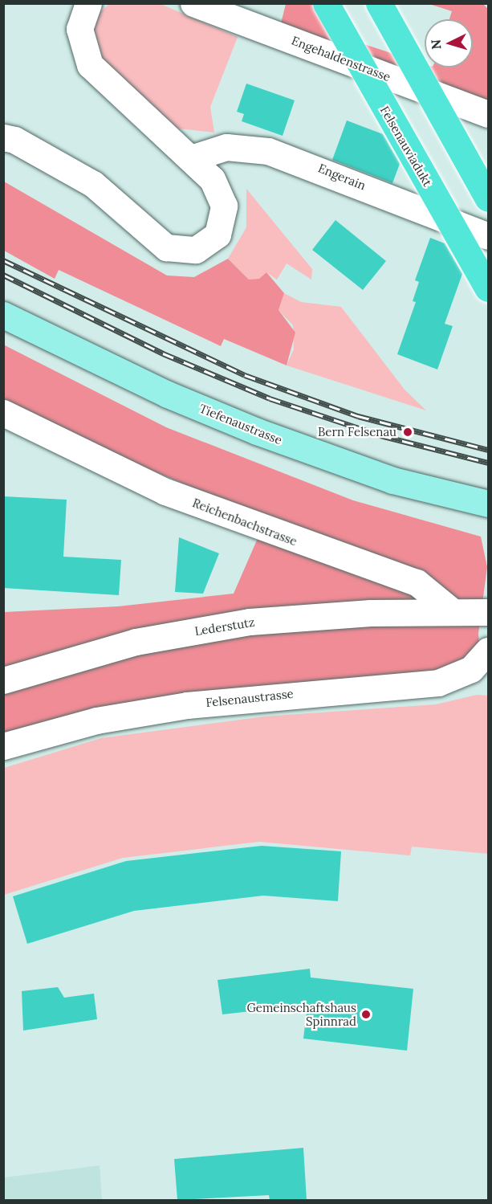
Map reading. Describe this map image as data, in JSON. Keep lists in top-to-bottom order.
{
  "streets": {
    "highway": ["Felsenauviadukt"],
    "main road": ["Tiefenaustrasse"],
    "street": [
      "Engehaldenstrasse",
      "Engerain",
      "Reichenbachstrasse",
      "Lederstutz",
      "Felsenaustrasse"
    ]
  },
  "crossings": [
    ["Reichenbachstrasse", "Lederstutz"]
  ],
  "places": ["Bern Felsenau", "Gemeinschaftshaus Spinnrad"],
  "north": "left"
}
